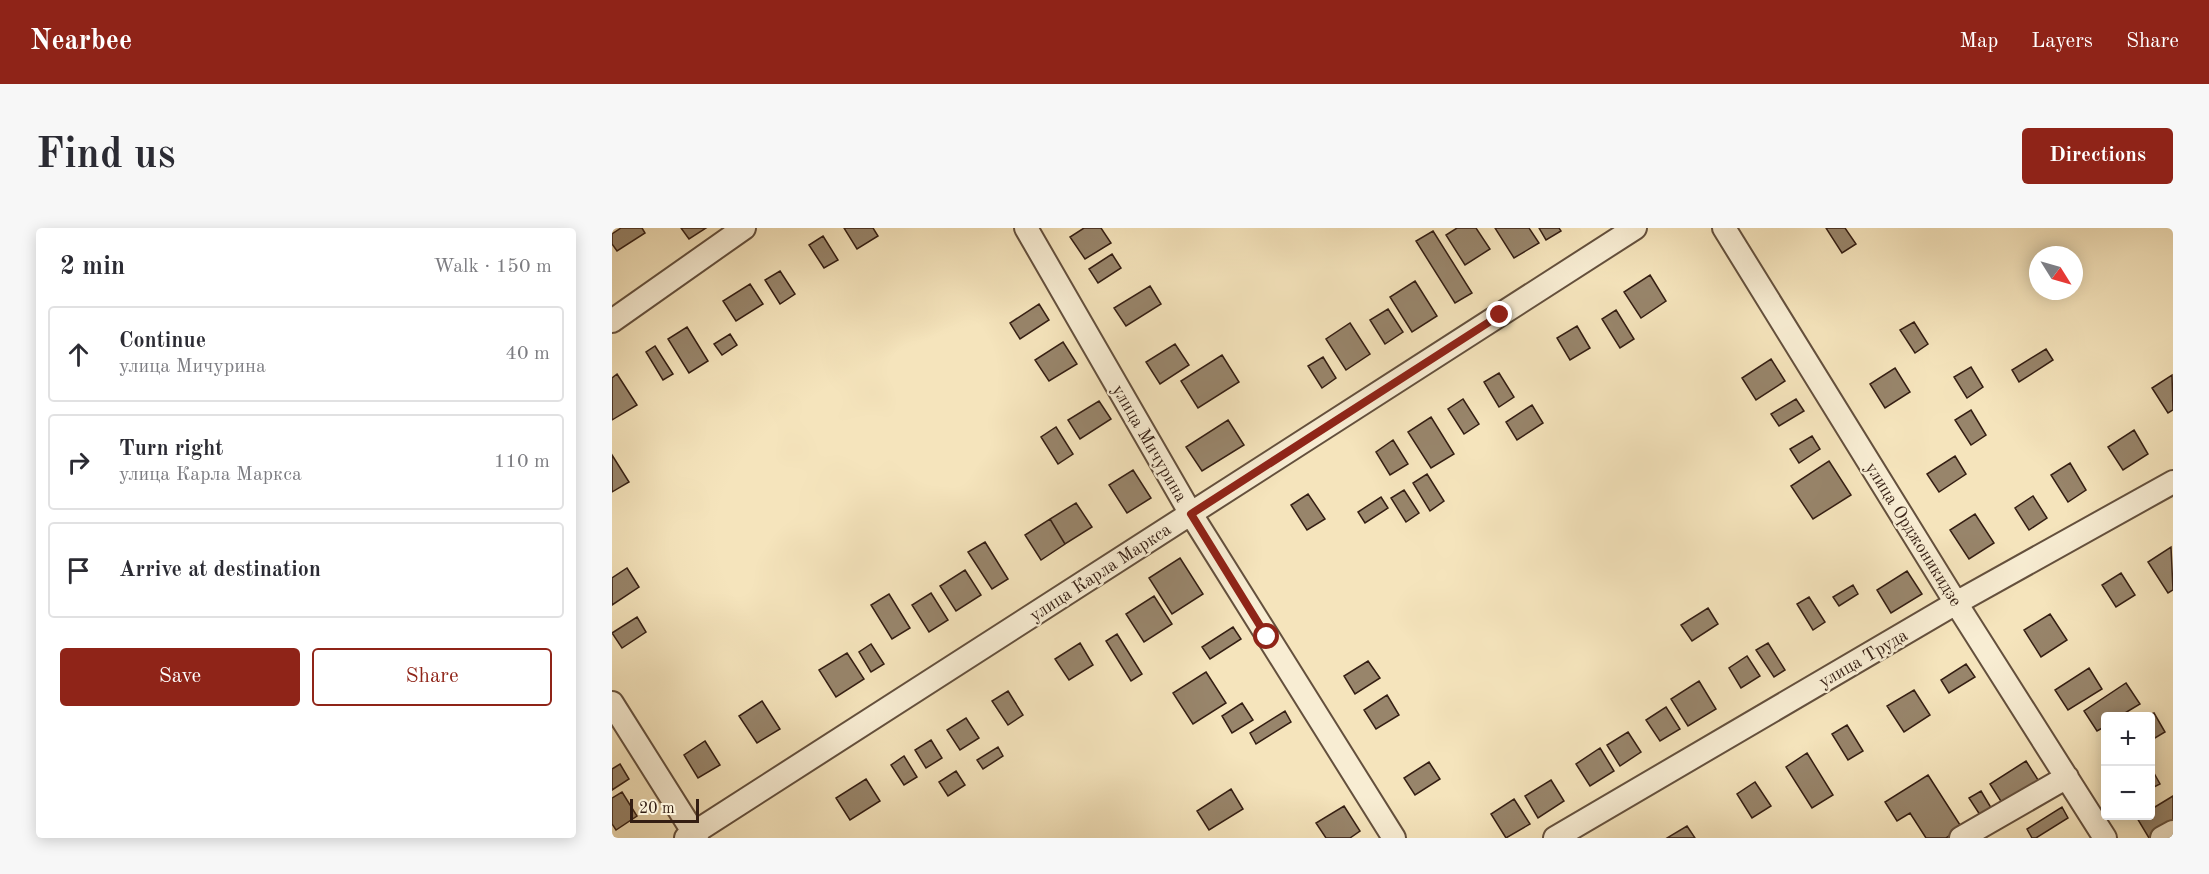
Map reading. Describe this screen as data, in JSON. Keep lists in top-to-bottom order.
{
  "streets": {
    "street": [
      "улица Мичурина",
      "улица Орджоникидзе",
      "улица Карла Маркса",
      "улица Труда"
    ]
  },
  "crossings": [
    ["улица Мичурина", "улица Карла Маркса"],
    ["улица Орджоникидзе", "улица Труда"]
  ],
  "scale_bar": "20 m",
  "north": "bottom right",
  "page": {
    "header": "Nearbee",
    "nav": ["Map", "Layers", "Share"],
    "buttons": [
      "Directions",
      ["Save", "Share"]
    ],
    "title": "Find us",
    "heading": ["2 min", "Walk · 150 m"],
    "list": [
      ["Continue", "улица Мичурина", "40 m"],
      ["Turn right", "улица Карла Маркса", "110 m"],
      "Arrive at destination"
    ],
    "map_buttons": ["+", "−"],
    "scale": "20 m"
  }
}
